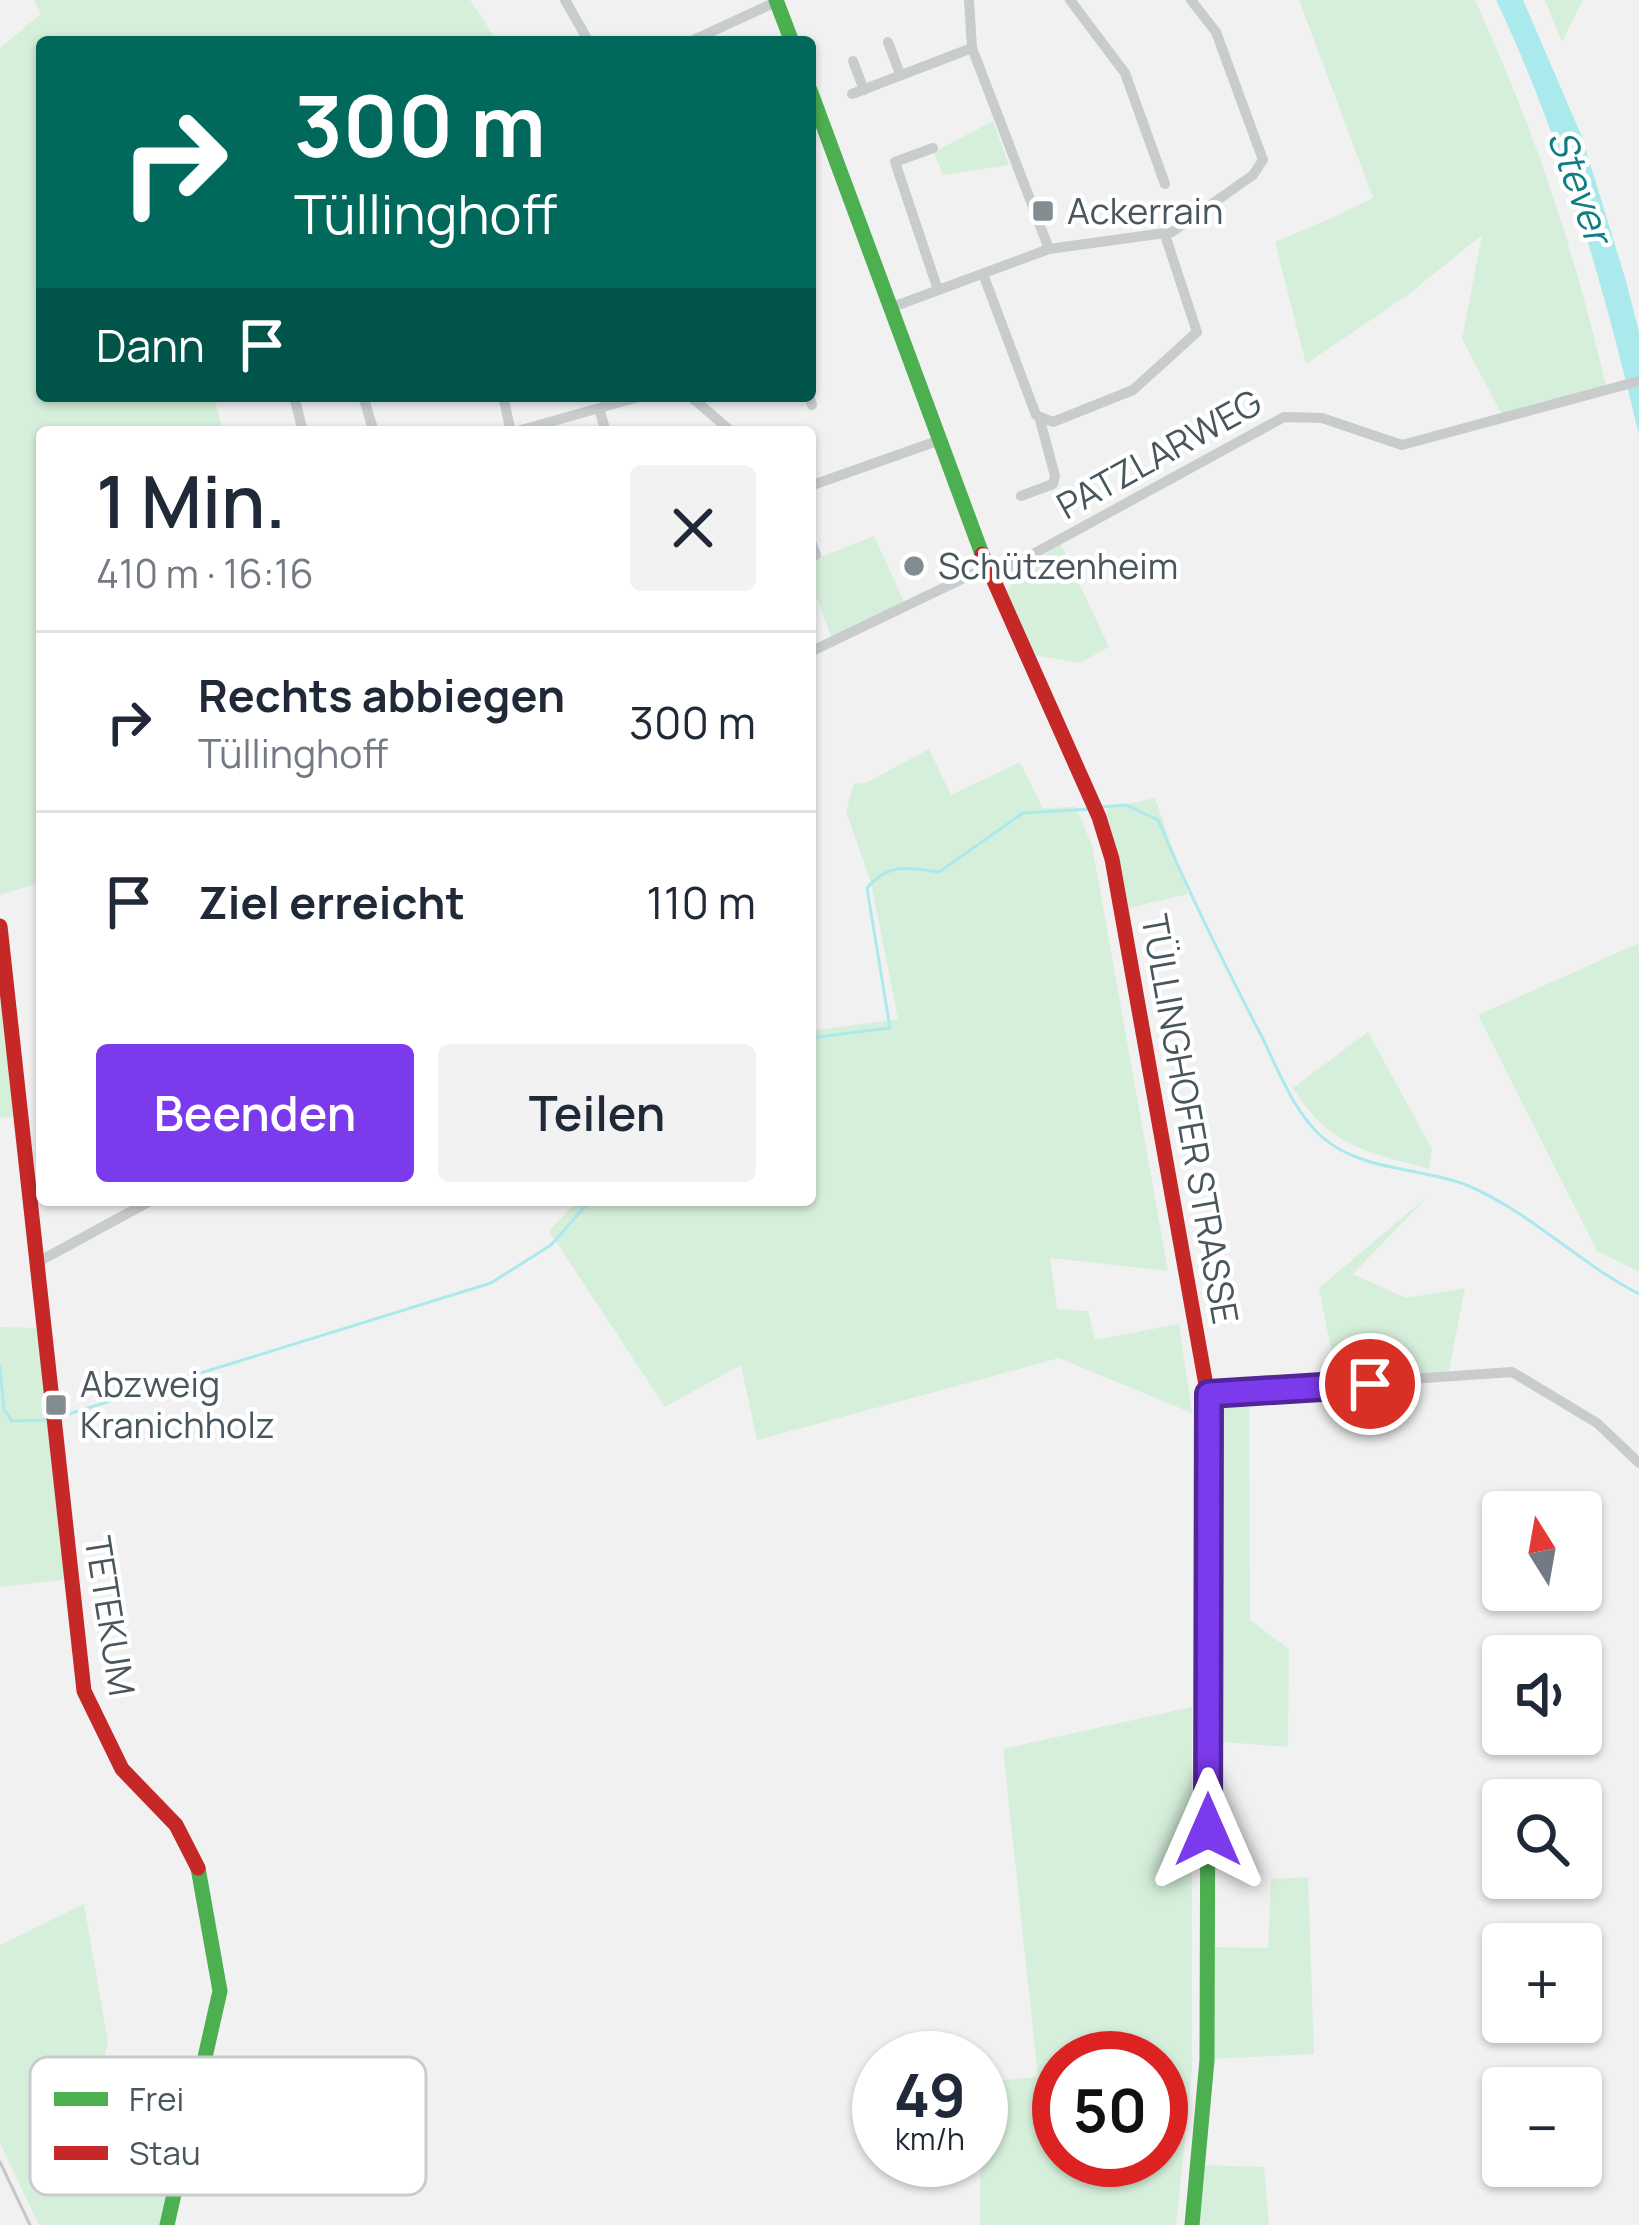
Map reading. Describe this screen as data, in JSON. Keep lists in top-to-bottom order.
{
  "streets": {
    "main road": ["TÜLLINGHOFER STRASSE", "TETEKUM"],
    "street": ["PATZLARWEG"]
  },
  "crossings": [
    ["PATZLARWEG", "TÜLLINGHOFER STRASSE"]
  ],
  "water": ["Stever"],
  "places": {
    "transit": ["Ackerrain", "Abzweig Kranichholz"],
    "other": ["Schützenheim"]
  },
  "legend": ["Frei", "Stau"],
  "north": "top",
  "page": {
    "turn": ["300 m", "Tüllinghoff"],
    "then": "Dann",
    "heading": ["1 Min.", "410 m · 16:16"],
    "list": [
      {
        "name": "Rechts abbiegen",
        "note": "Tüllinghoff",
        "value": "300 m"
      },
      {
        "name": "Ziel erreicht",
        "value": "110 m"
      }
    ],
    "buttons": ["Beenden", "Teilen"],
    "map_buttons": ["+", "−"],
    "speed": "49 km/h",
    "limit": "50"
  }
}
